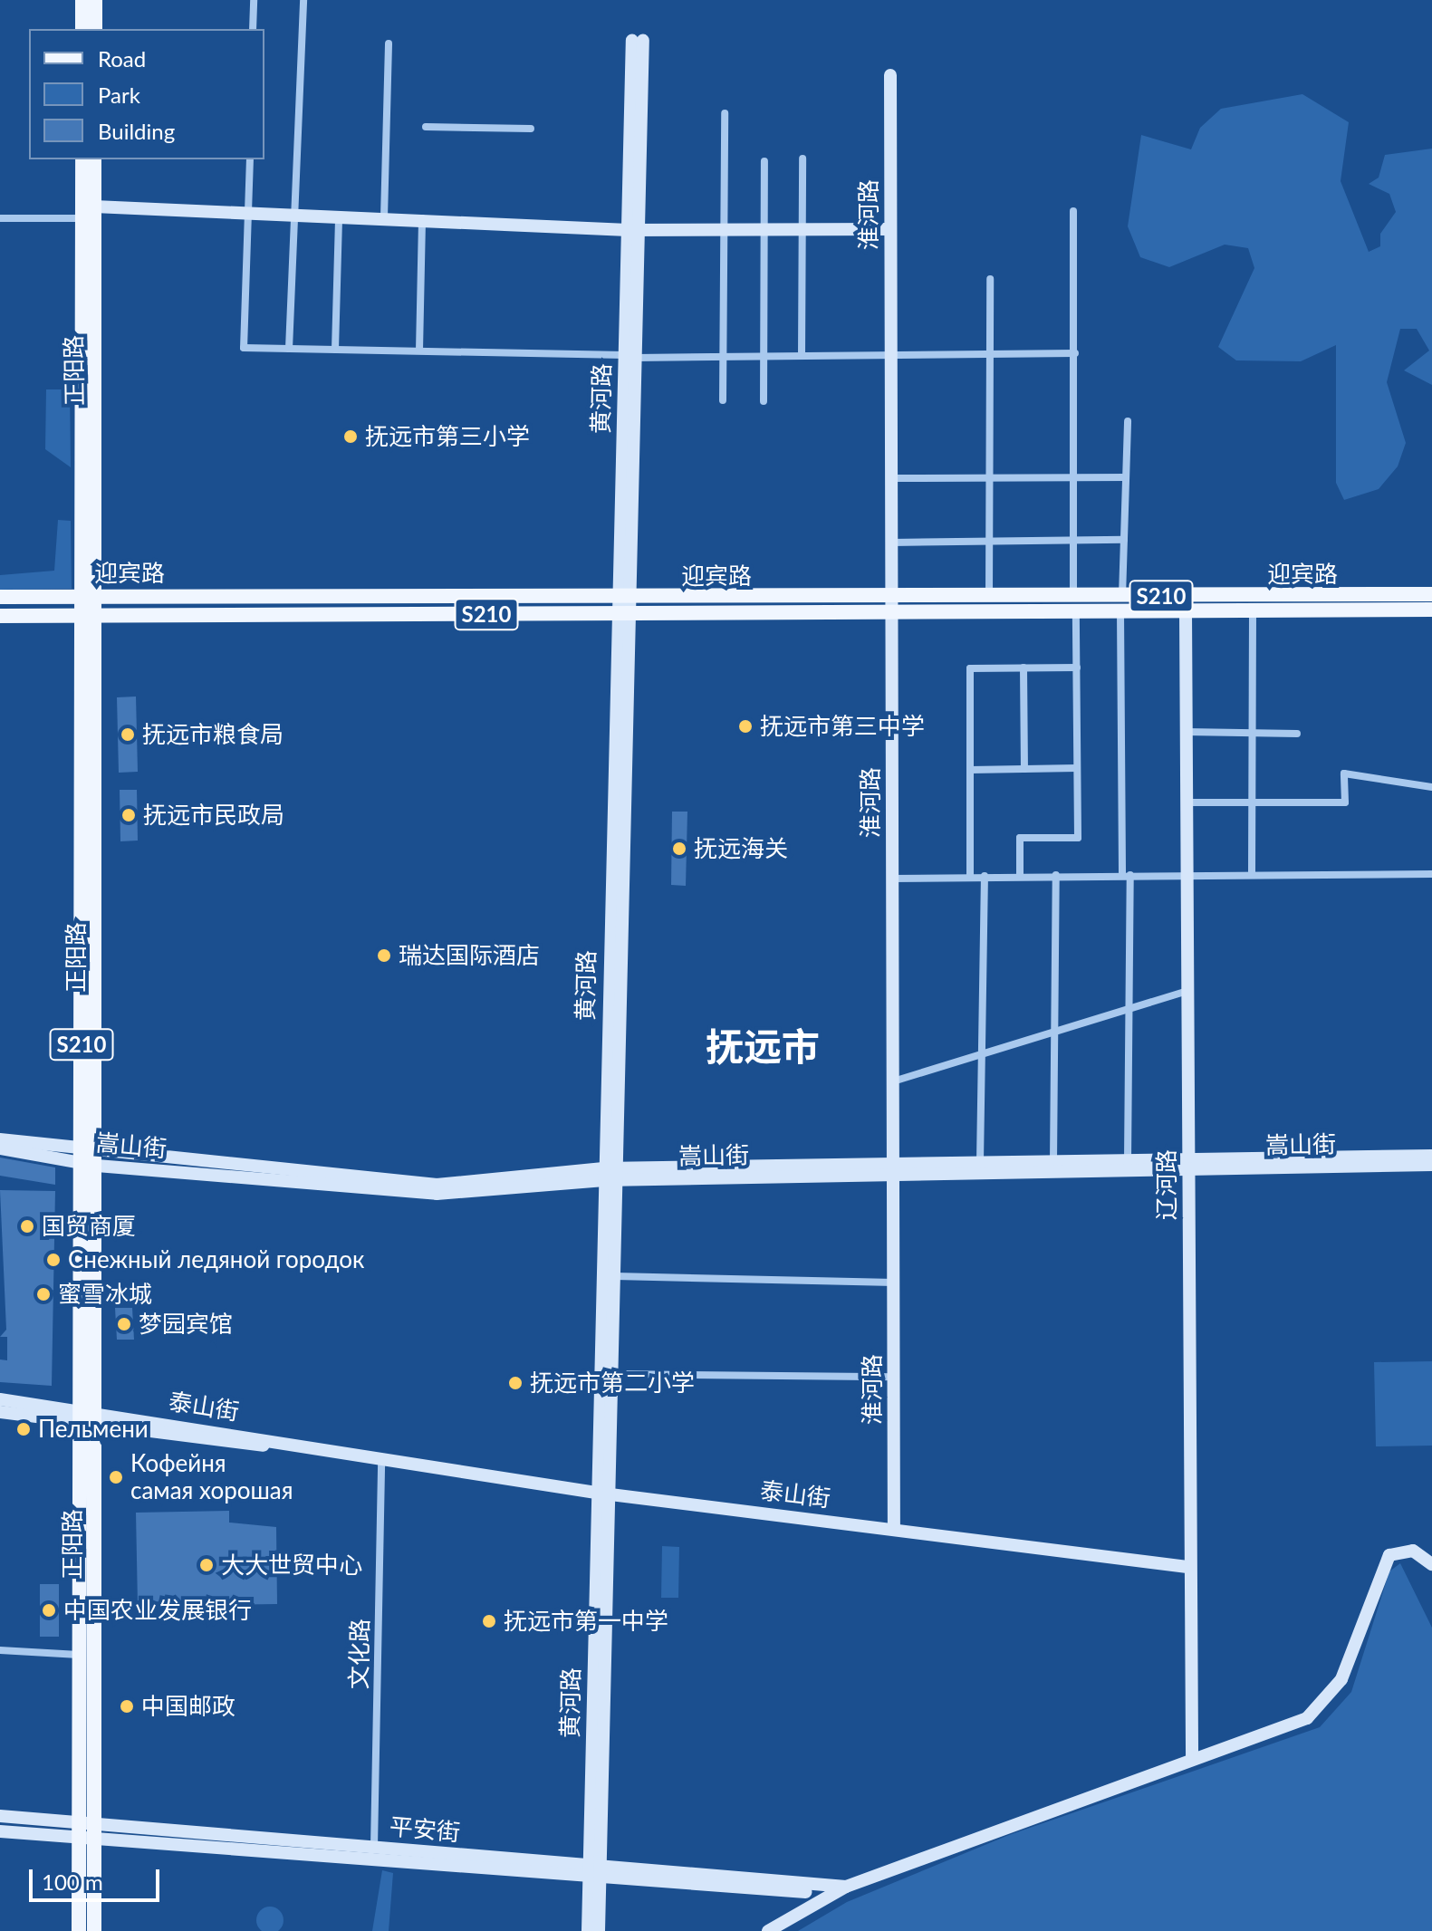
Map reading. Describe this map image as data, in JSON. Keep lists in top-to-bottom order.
{
  "streets": {
    "main road": [
      "淮河路",
      "正阳路",
      "黄河路",
      "迎宾路",
      "S210",
      "嵩山街",
      "辽河路",
      "泰山街",
      "平安街"
    ],
    "street": ["文化路"]
  },
  "crossings": [
    ["淮河路", "迎宾路"],
    ["淮河路", "嵩山街"],
    ["淮河路", "泰山街"],
    ["正阳路", "迎宾路"],
    ["正阳路", "嵩山街"],
    ["正阳路", "泰山街"],
    ["正阳路", "平安街"],
    ["黄河路", "迎宾路"],
    ["黄河路", "嵩山街"],
    ["黄河路", "泰山街"],
    ["黄河路", "平安街"],
    ["迎宾路", "辽河路"],
    ["嵩山街", "辽河路"],
    ["辽河路", "泰山街"],
    ["泰山街", "文化路"],
    ["文化路", "平安街"]
  ],
  "districts": ["抚远市"],
  "places": [
    "抚远市第三小学",
    "抚远市第三中学",
    "抚远市粮食局",
    "抚远市民政局",
    "抚远海关",
    "瑞达国际酒店",
    "国贸商厦",
    "Снежный ледяной городок",
    "蜜雪冰城",
    "梦园宾馆",
    "抚远市第二小学",
    "Пельмени",
    "Кофейня самая хорошая",
    "大大世贸中心",
    "中国农业发展银行",
    "抚远市第一中学",
    "中国邮政"
  ],
  "legend": ["Road", "Park", "Building"],
  "scale_bar": "100 m"
}
